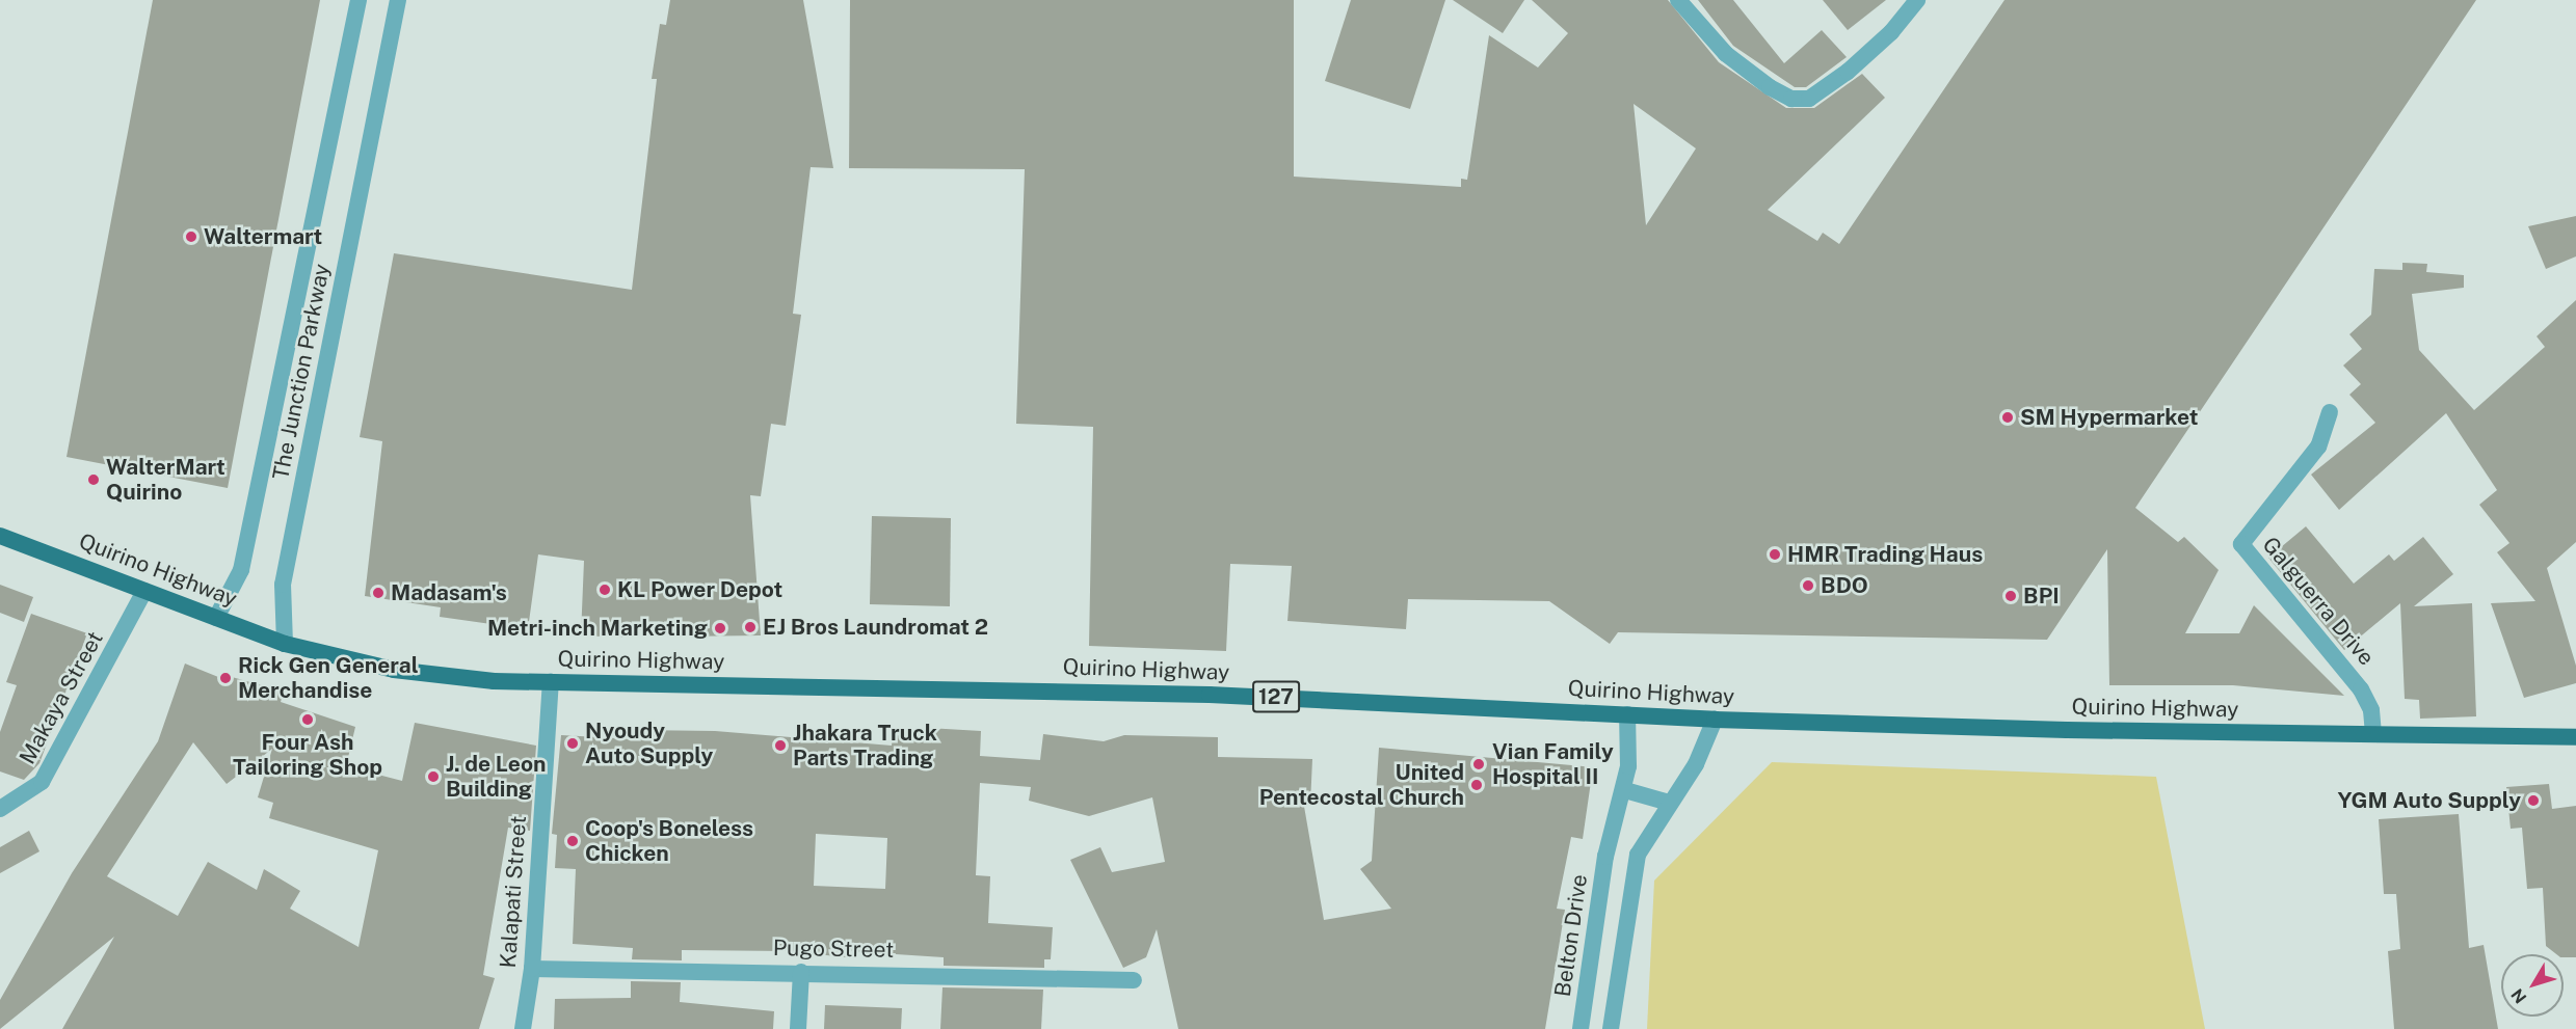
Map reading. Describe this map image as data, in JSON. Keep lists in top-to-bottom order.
{
  "streets": {
    "main road": ["Quirino Highway", "127"],
    "street": [
      "The Junction Parkway",
      "Galguerra Drive",
      "Makaya Street",
      "Kalapati Street",
      "Belton Drive",
      "Pugo Street"
    ]
  },
  "crossings": [
    ["The Junction Parkway", "Quirino Highway"],
    ["Quirino Highway", "Galguerra Drive"],
    ["Quirino Highway", "Makaya Street"],
    ["Quirino Highway", "Kalapati Street"],
    ["Quirino Highway", "Belton Drive"],
    ["Kalapati Street", "Pugo Street"]
  ],
  "places": [
    "Waltermart",
    "SM Hypermarket",
    "WalterMart Quirino",
    "HMR Trading Haus",
    "BDO",
    "KL Power Depot",
    "Madasam's",
    "BPI",
    "EJ Bros Laundromat 2",
    "Metri-inch Marketing",
    "Rick Gen General Merchandise",
    "Four Ash Tailoring Shop",
    "Nyoudy Auto Supply",
    "Jhakara Truck Parts Trading",
    "Vian Family Hospital II",
    "J. de Leon Building",
    "United Pentecostal Church",
    "YGM Auto Supply",
    "Coop's Boneless Chicken"
  ],
  "north": "bottom left"
}
